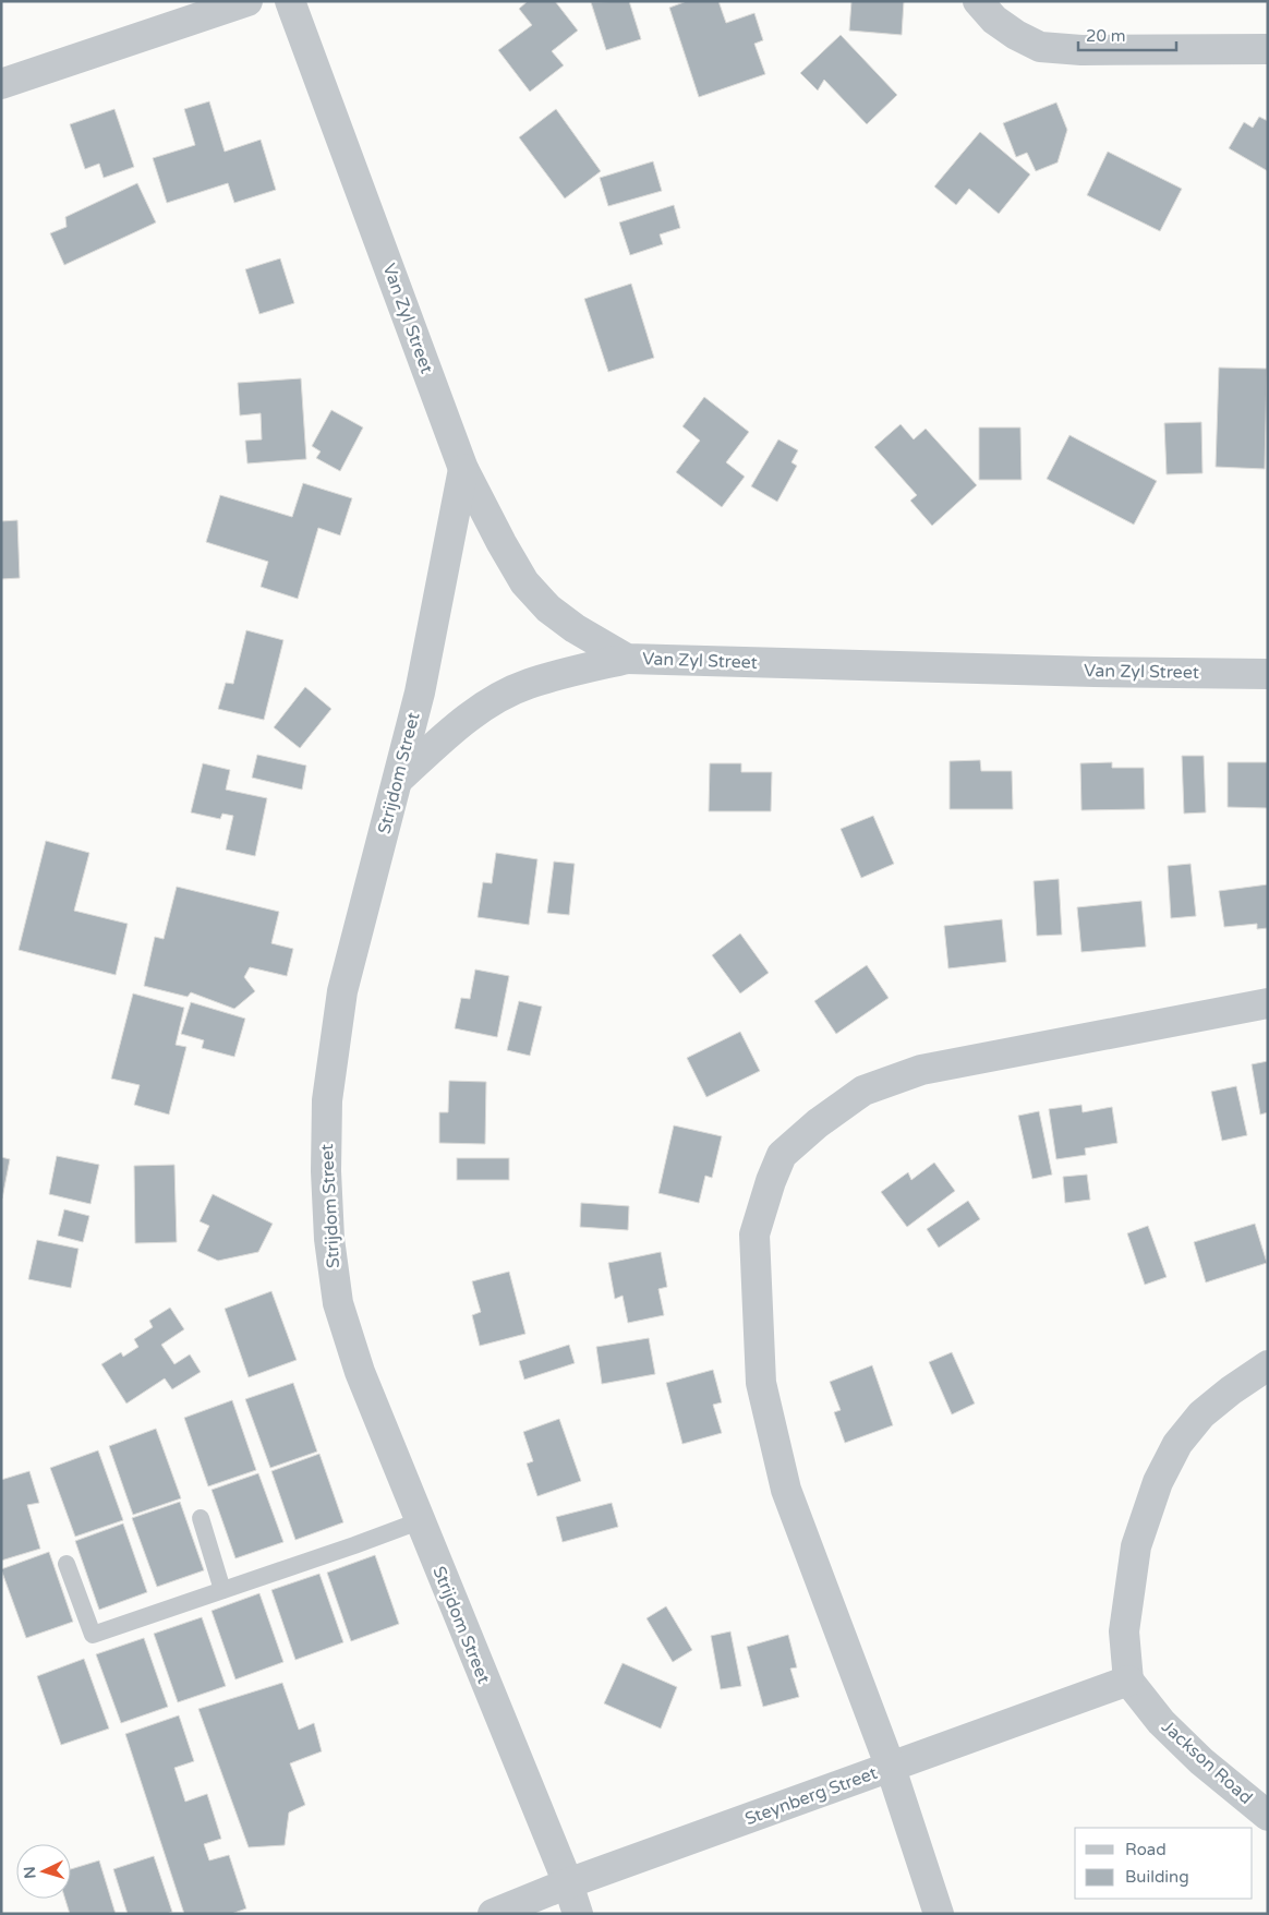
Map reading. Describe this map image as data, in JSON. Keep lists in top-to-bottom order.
{
  "streets": {
    "street": [
      "Van Zyl Street",
      "Strijdom Street",
      "Jackson Road",
      "Steynberg Street"
    ]
  },
  "crossings": [
    ["Van Zyl Street", "Strijdom Street"],
    ["Strijdom Street", "Steynberg Street"],
    ["Jackson Road", "Steynberg Street"]
  ],
  "legend": ["Road", "Building"],
  "scale_bar": "20 m",
  "north": "left"
}
